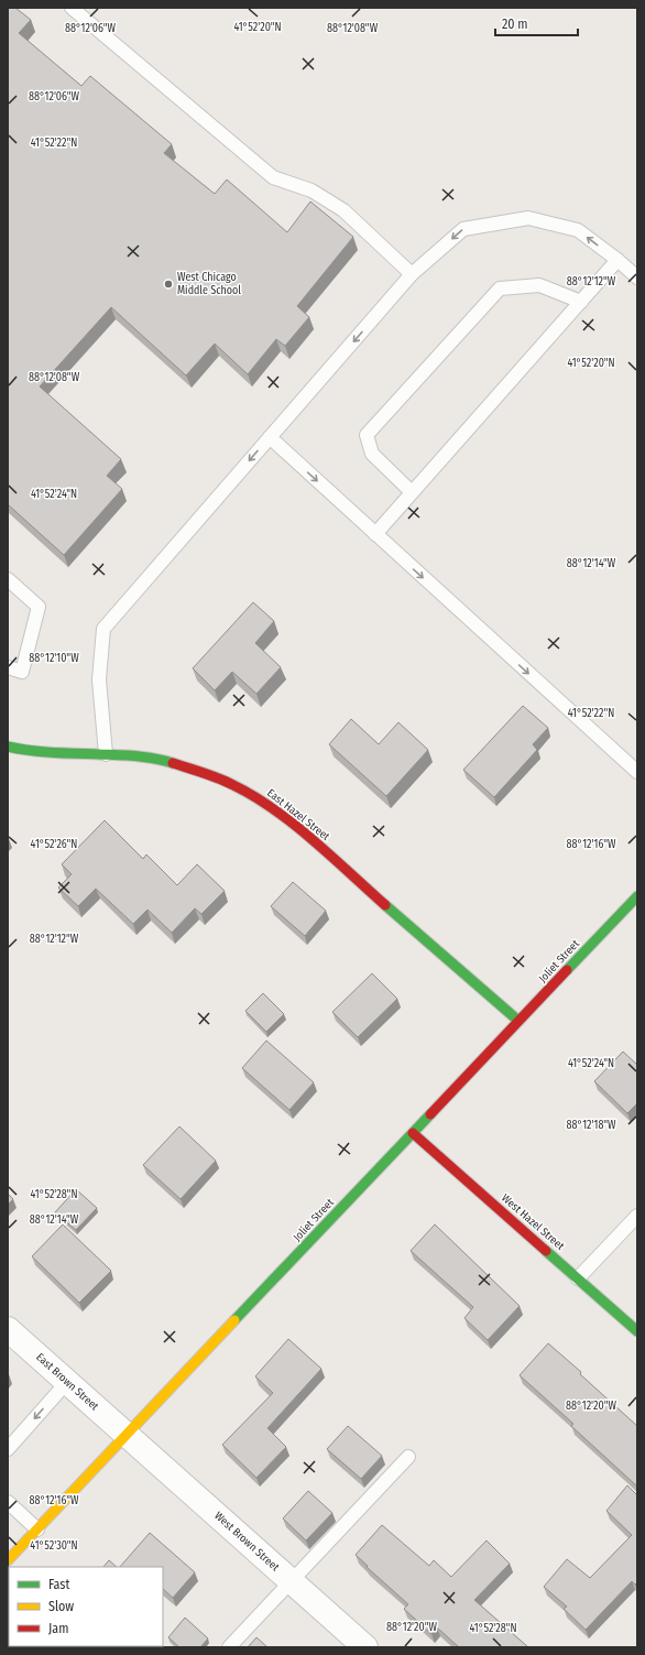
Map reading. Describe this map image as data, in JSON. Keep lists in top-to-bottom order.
{
  "streets": {
    "street": [
      "East Hazel Street",
      "Joliet Street",
      "West Hazel Street",
      "East Brown Street",
      "West Brown Street"
    ]
  },
  "crossings": [
    ["East Hazel Street", "Joliet Street"],
    ["Joliet Street", "West Hazel Street"],
    ["Joliet Street", "East Brown Street"],
    ["Joliet Street", "West Brown Street"],
    ["East Brown Street", "West Brown Street"]
  ],
  "places": ["West Chicago Middle School"],
  "legend": ["Fast", "Slow", "Jam"],
  "scale_bar": "20 m",
  "coordinates": [
    "41°52'20\"N",
    "88°12'08\"W",
    "88°12'06\"W",
    "41°52'22\"N",
    "88°12'12\"W",
    "41°52'24\"N",
    "88°12'14\"W",
    "88°12'10\"W",
    "88°12'16\"W",
    "41°52'26\"N",
    "88°12'18\"W",
    "41°52'28\"N",
    "88°12'20\"W",
    "41°52'30\"N"
  ]
}
